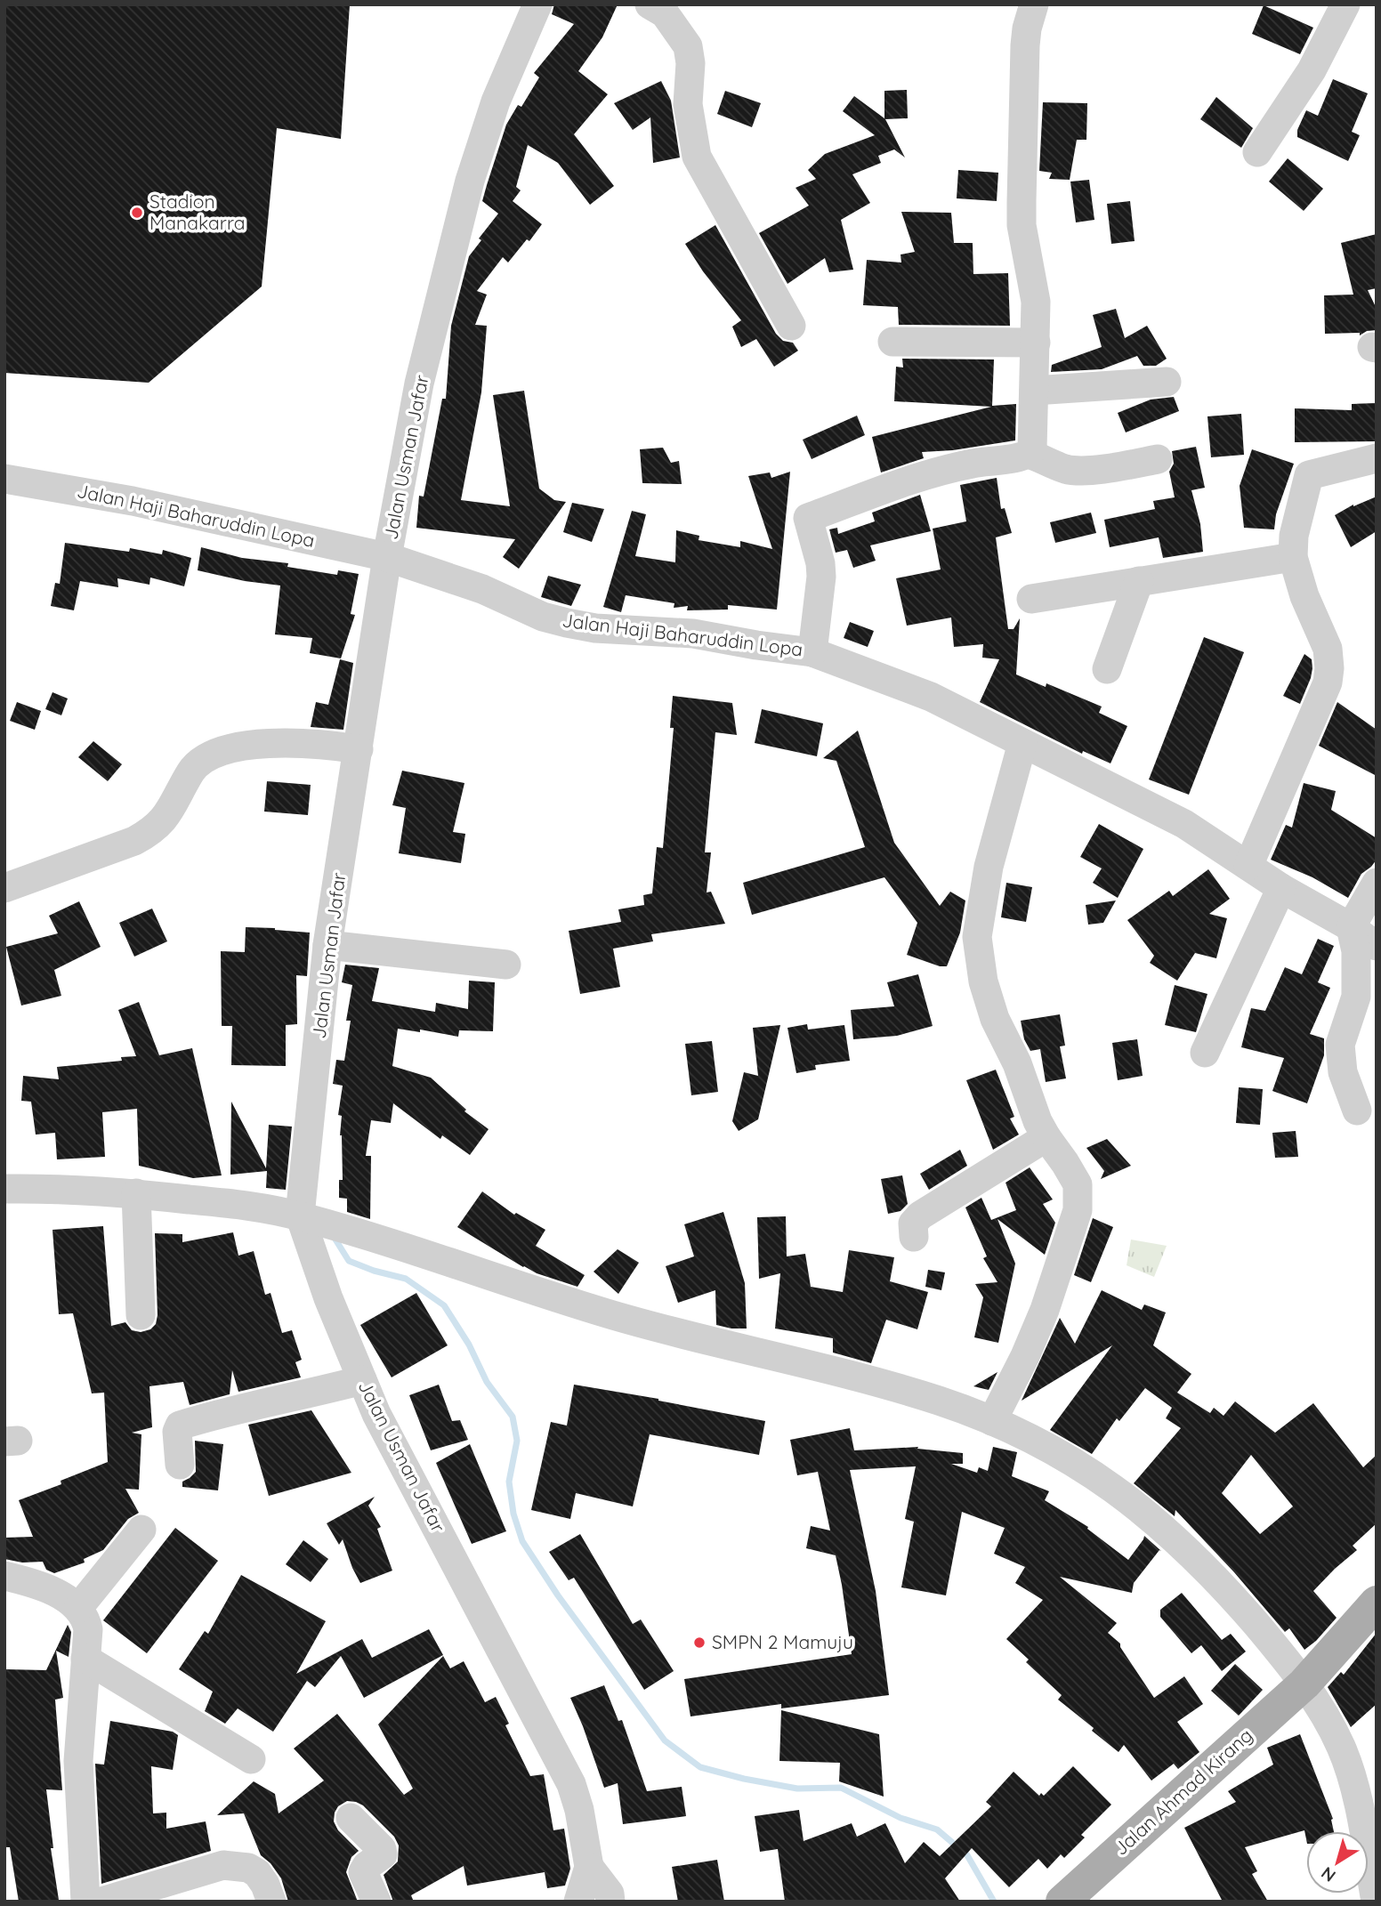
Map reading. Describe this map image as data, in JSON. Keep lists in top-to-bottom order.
{
  "streets": {
    "main road": ["Jalan Ahmad Kirang"],
    "street": ["Jalan Usman Jafar", "Jalan Haji Baharuddin Lopa"]
  },
  "crossings": [
    ["Jalan Usman Jafar", "Jalan Haji Baharuddin Lopa"]
  ],
  "places": ["Stadion Manakarra", "SMPN 2 Mamuju"],
  "north": "bottom left"
}
